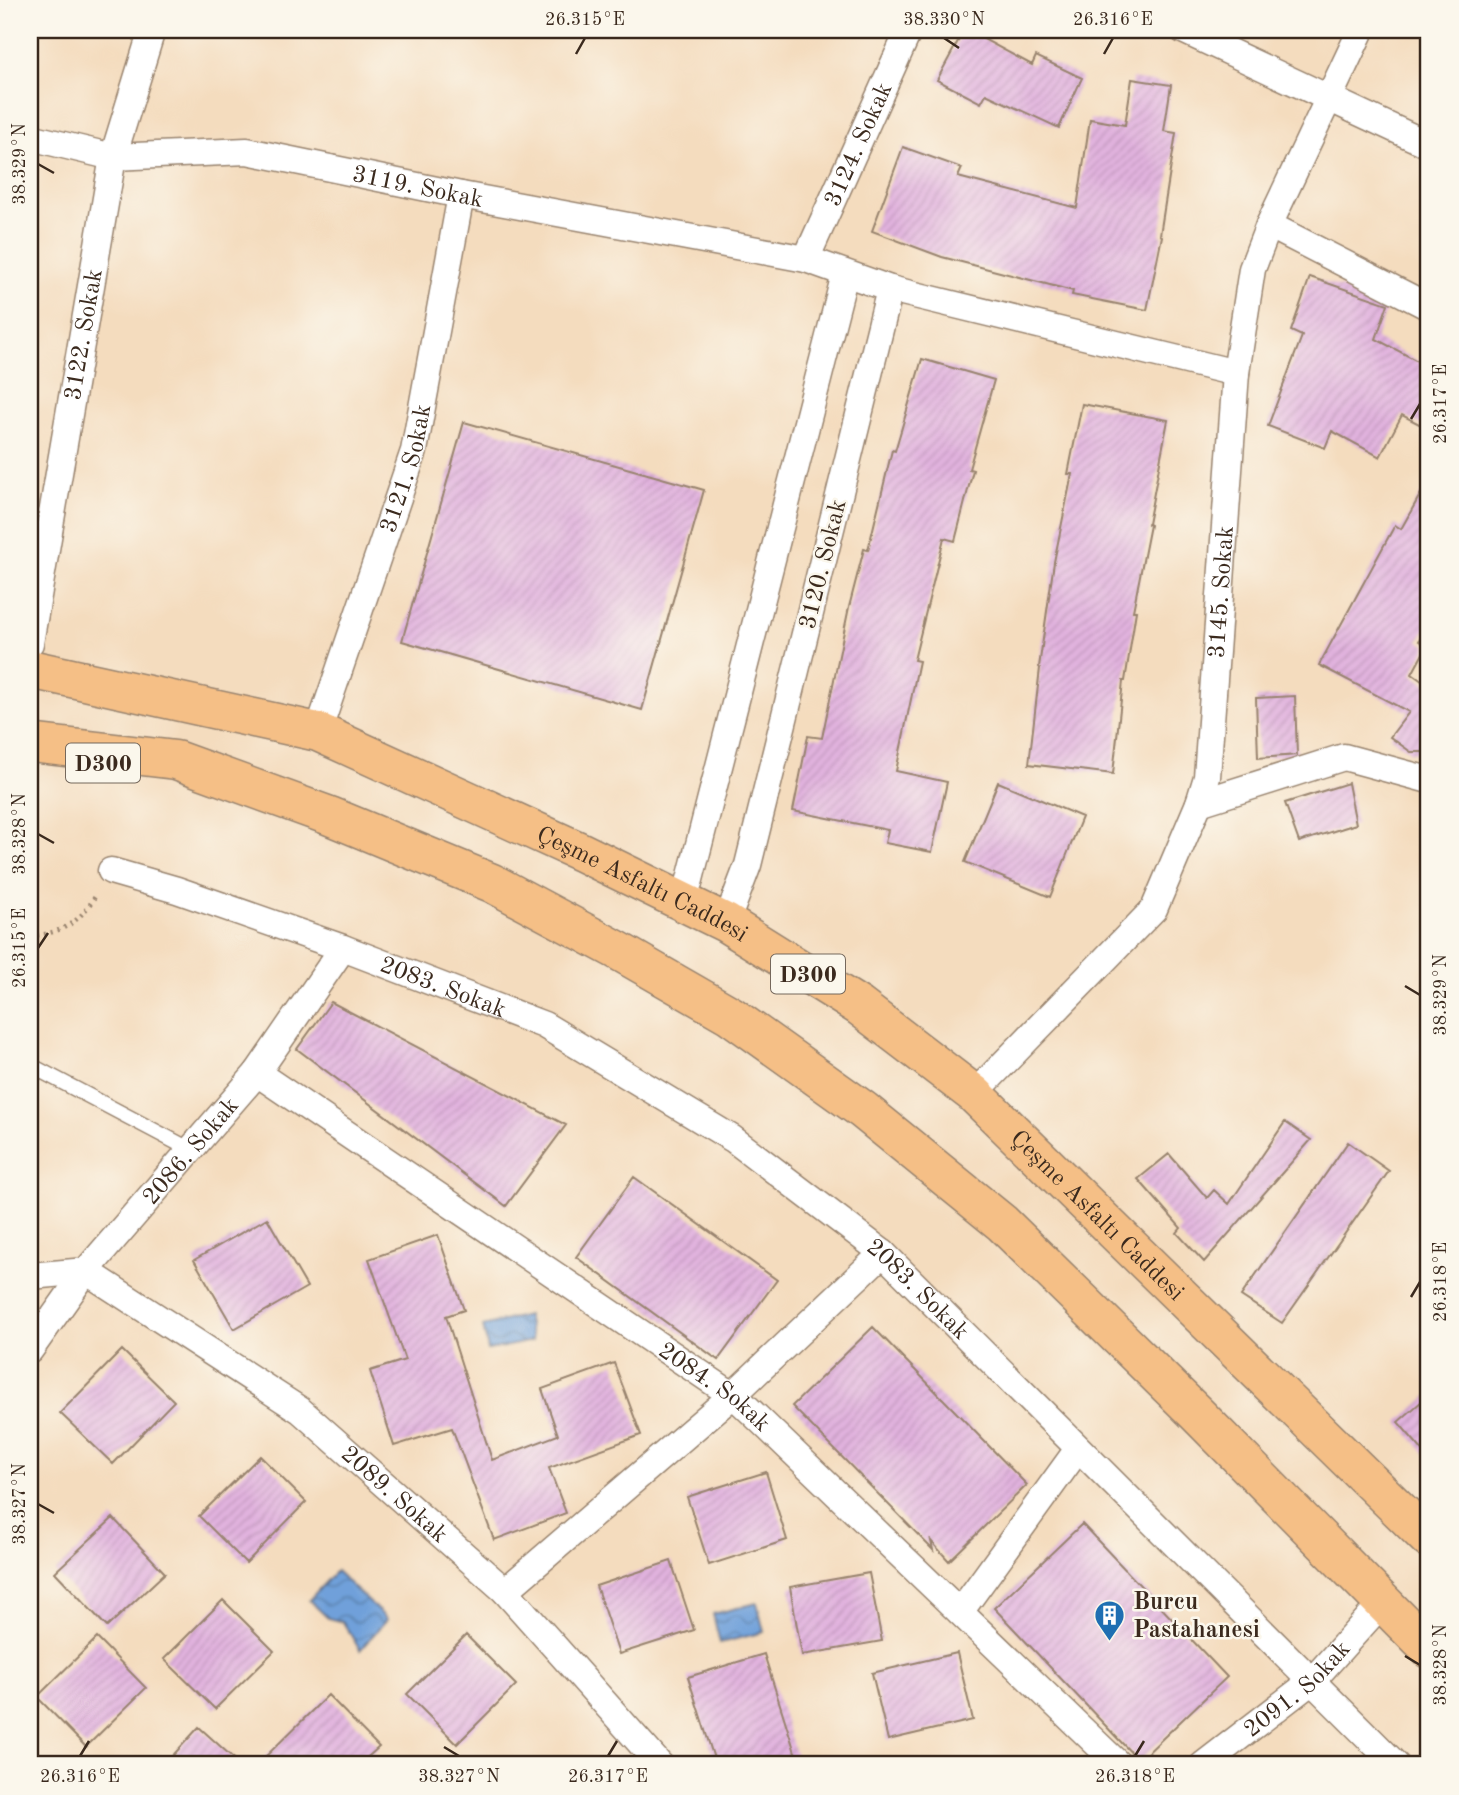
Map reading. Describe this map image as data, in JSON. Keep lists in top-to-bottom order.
{
  "streets": {
    "highway": ["D300", "Çeşme Asfaltı Caddesi"],
    "street": [
      "3124. Sokak",
      "3119. Sokak",
      "3122. Sokak",
      "3121. Sokak",
      "3120. Sokak",
      "3145. Sokak",
      "2083. Sokak",
      "2086. Sokak",
      "2084. Sokak",
      "2089. Sokak",
      "2091. Sokak"
    ]
  },
  "crossings": [
    ["3124. Sokak", "3119. Sokak"],
    ["3119. Sokak", "3122. Sokak"],
    ["3119. Sokak", "3121. Sokak"],
    ["3121. Sokak", "Çeşme Asfaltı Caddesi"],
    ["3120. Sokak", "Çeşme Asfaltı Caddesi"],
    ["3145. Sokak", "Çeşme Asfaltı Caddesi"],
    ["D300", "2091. Sokak"],
    ["2083. Sokak", "2086. Sokak"],
    ["2083. Sokak", "2091. Sokak"],
    ["2086. Sokak", "2084. Sokak"],
    ["2086. Sokak", "2089. Sokak"]
  ],
  "places": {
    "building": ["Burcu Pastahanesi"]
  },
  "coordinates": [
    "26.315°E",
    "38.330°N",
    "26.316°E",
    "38.329°N",
    "26.317°E",
    "38.328°N",
    "26.318°E",
    "38.327°N"
  ]
}
